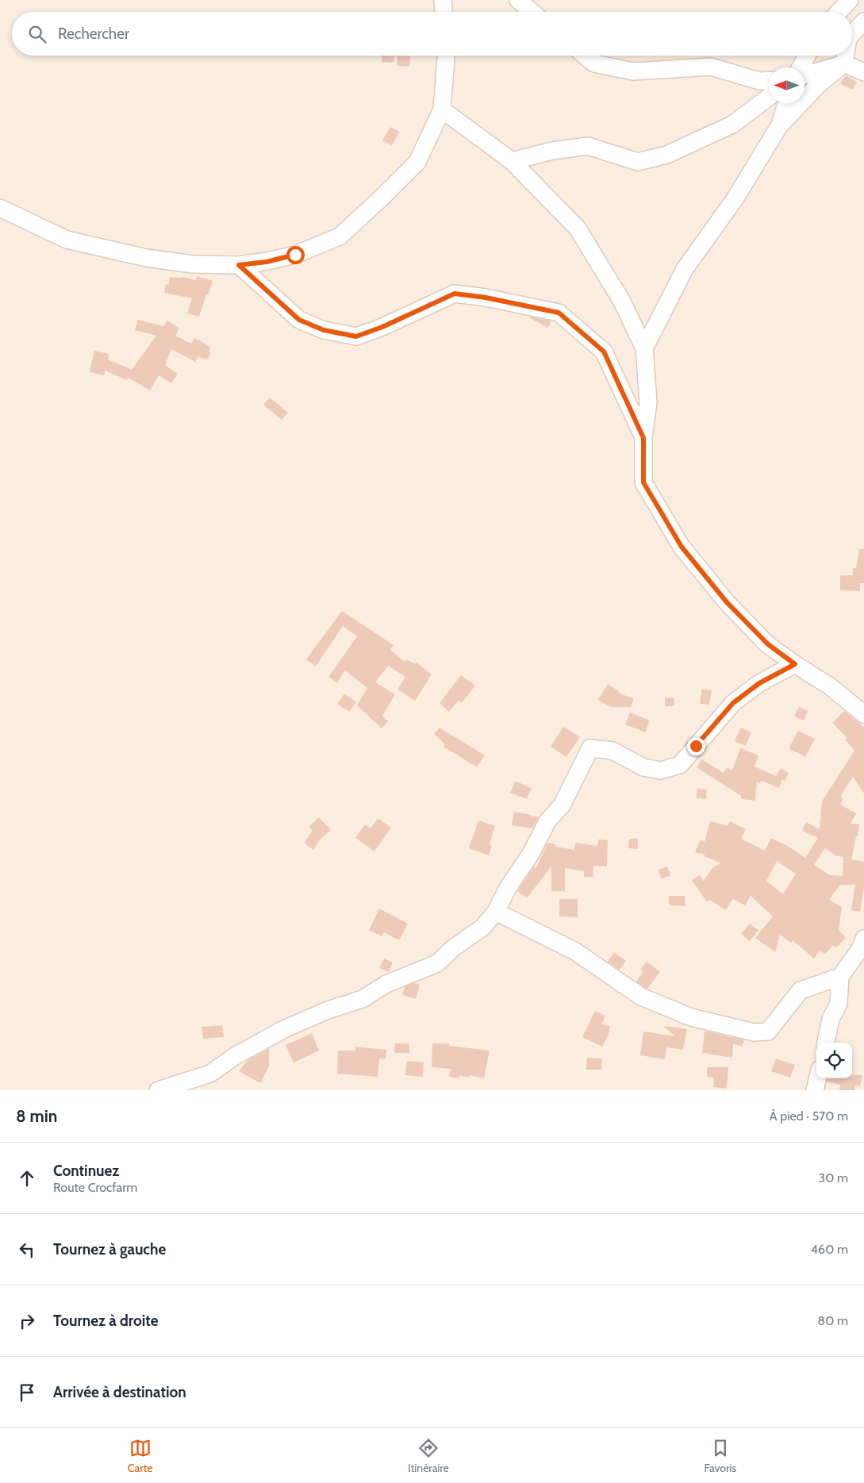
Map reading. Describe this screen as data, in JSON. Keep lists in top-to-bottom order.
{
  "north": "left",
  "page": {
    "search": "Rechercher",
    "heading": ["8 min", "À pied · 570 m"],
    "list": [
      ["Continuez", "Route Crocfarm", "30 m"],
      ["Tournez à gauche", "460 m"],
      ["Tournez à droite", "80 m"],
      "Arrivée à destination"
    ],
    "nav": ["Carte", "Itinéraire", "Favoris"]
  }
}
